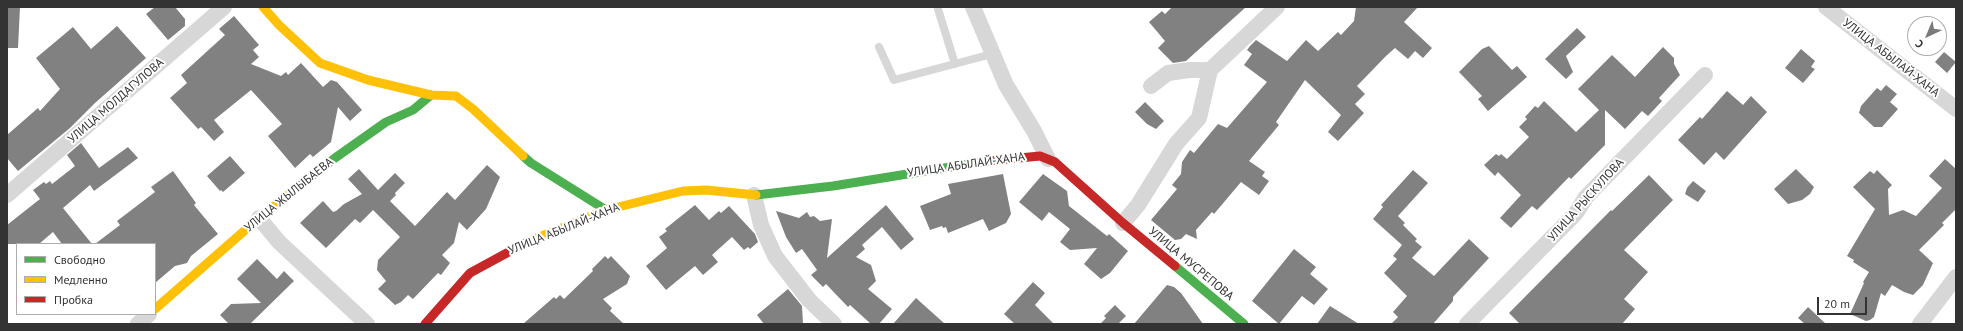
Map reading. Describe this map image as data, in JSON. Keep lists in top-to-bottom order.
{
  "streets": {
    "street": [
      "УЛИЦА АБЫЛАЙ-ХАНА",
      "УЛИЦА МОЛДАГУЛОВА",
      "УЛИЦА ЖЫЛЫБАЕВА",
      "УЛИЦА РЫСКУЛОВА",
      "УЛИЦА МУСРЕПОВА"
    ]
  },
  "crossings": [
    ["УЛИЦА АБЫЛАЙ-ХАНА", "УЛИЦА МУСРЕПОВА"]
  ],
  "legend": ["Свободно", "Медленно", "Пробка"],
  "scale_bar": "20 m",
  "north": "bottom left"
}
